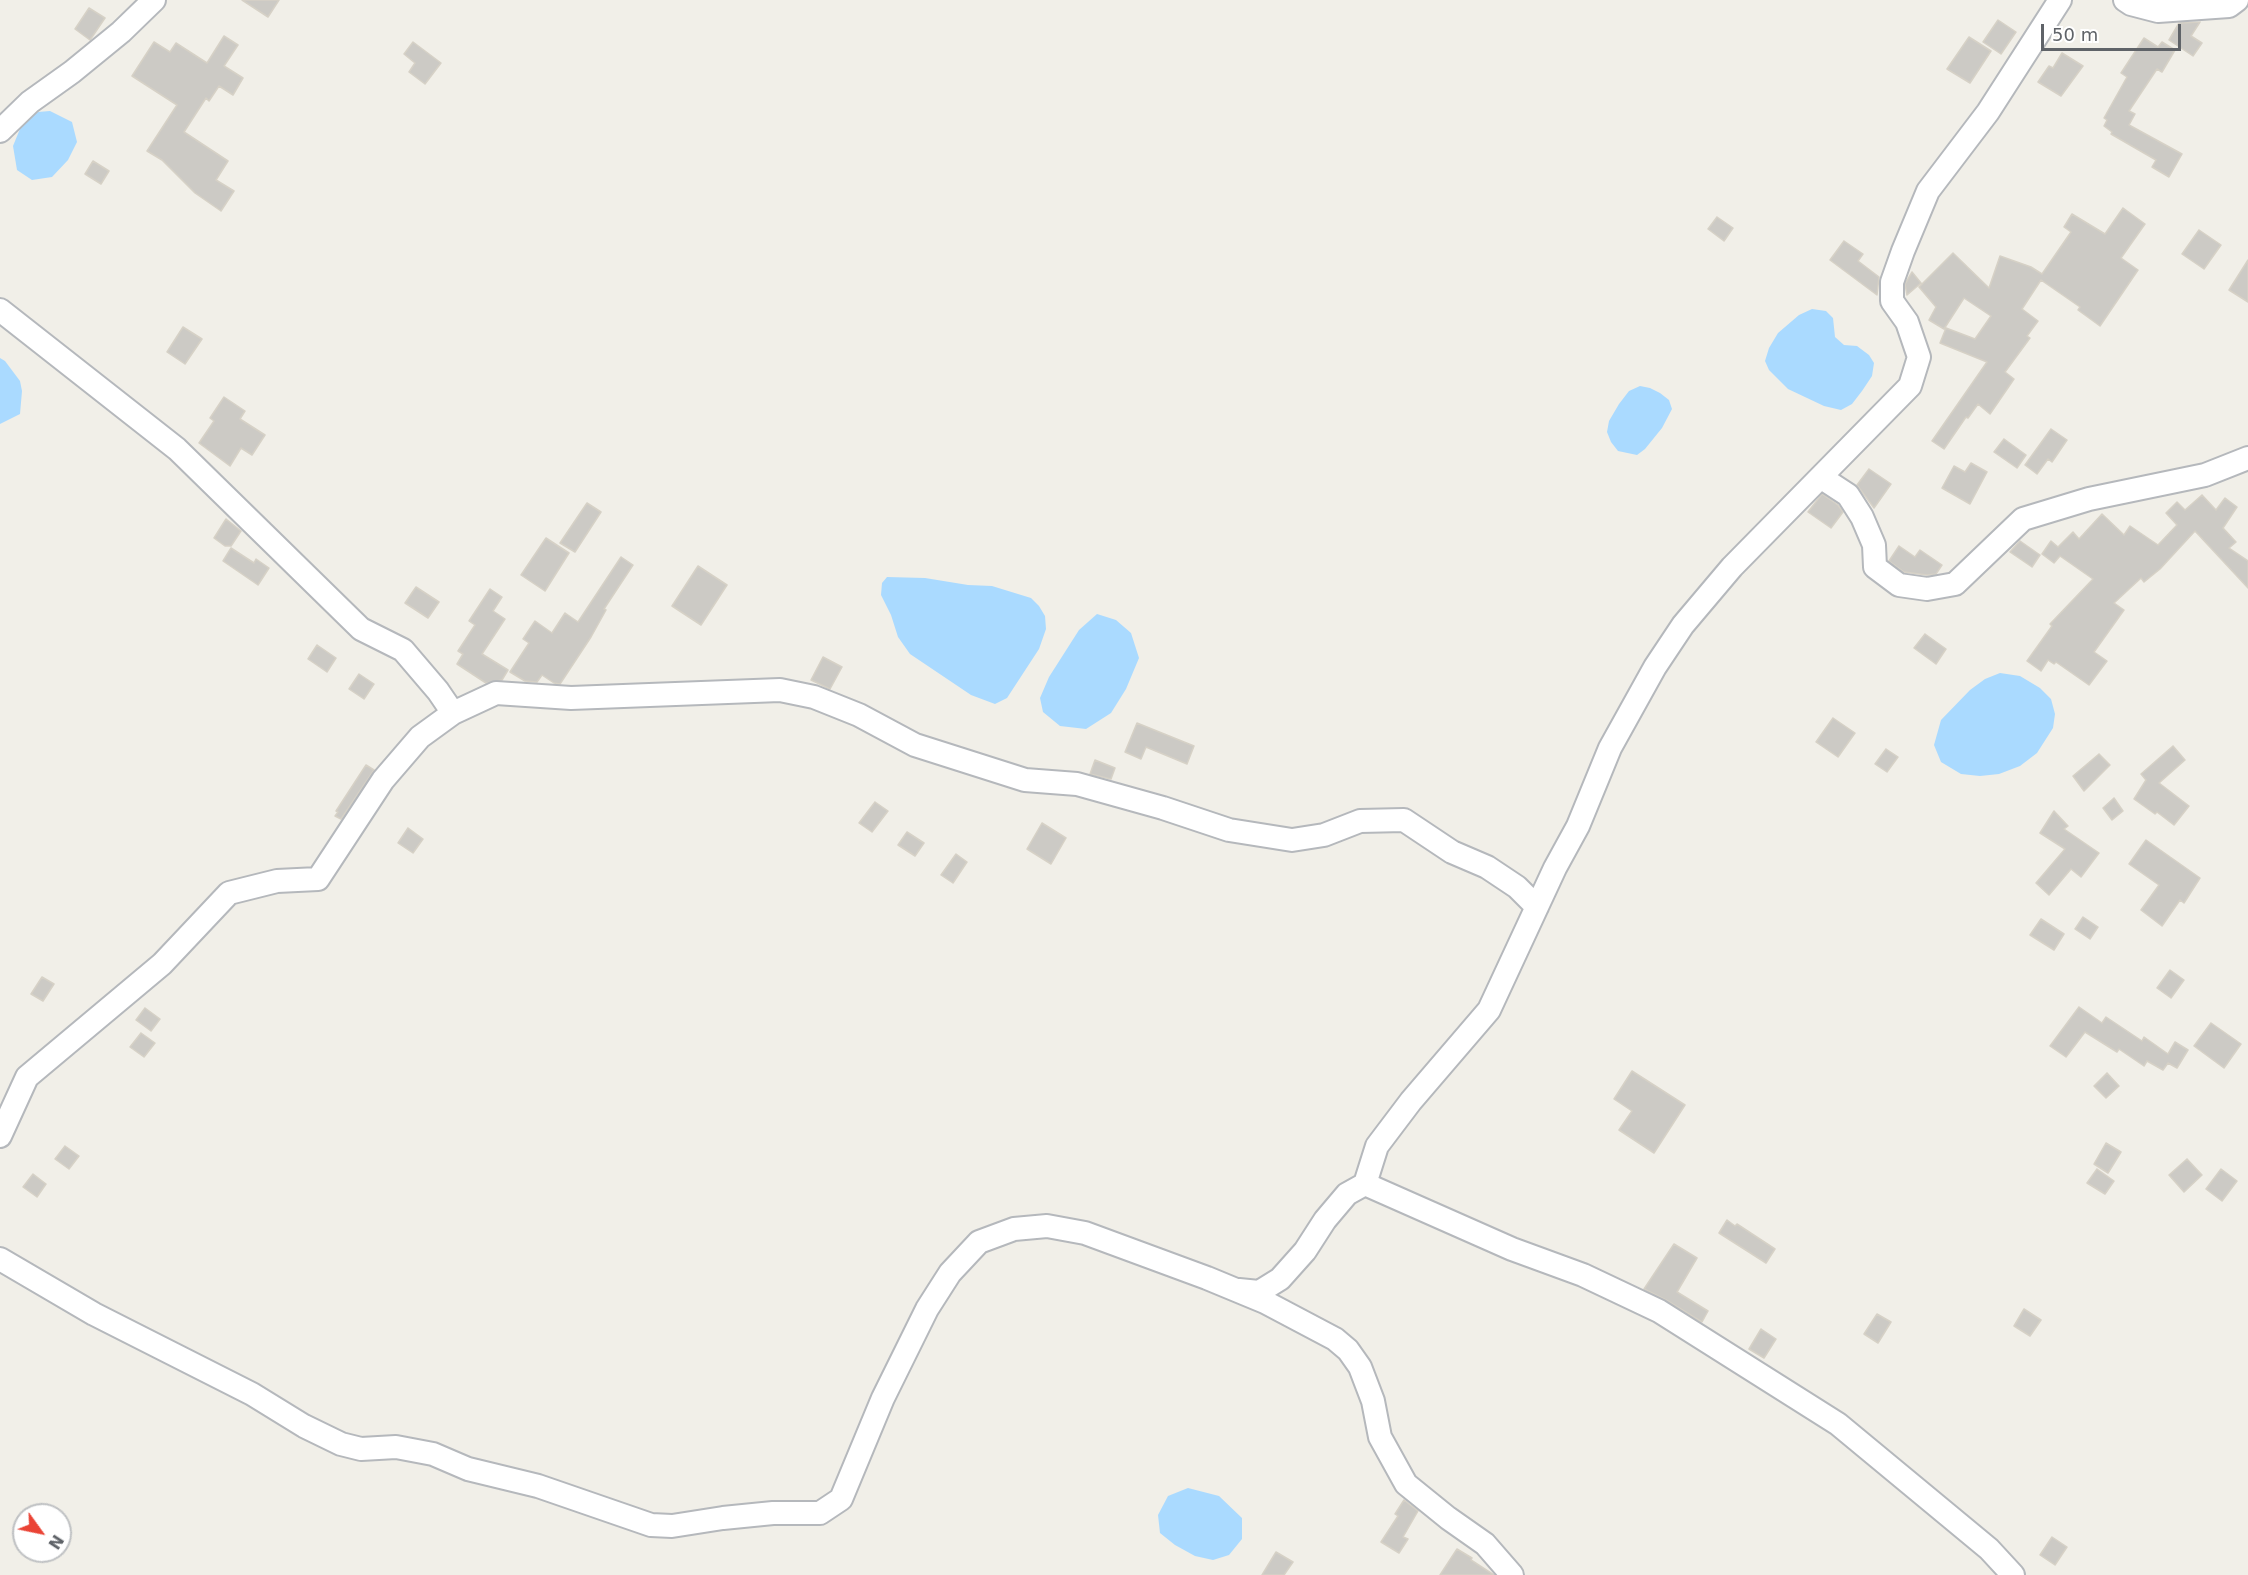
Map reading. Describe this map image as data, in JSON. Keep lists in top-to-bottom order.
{
  "scale_bar": "50 m",
  "north": "bottom right"
}
